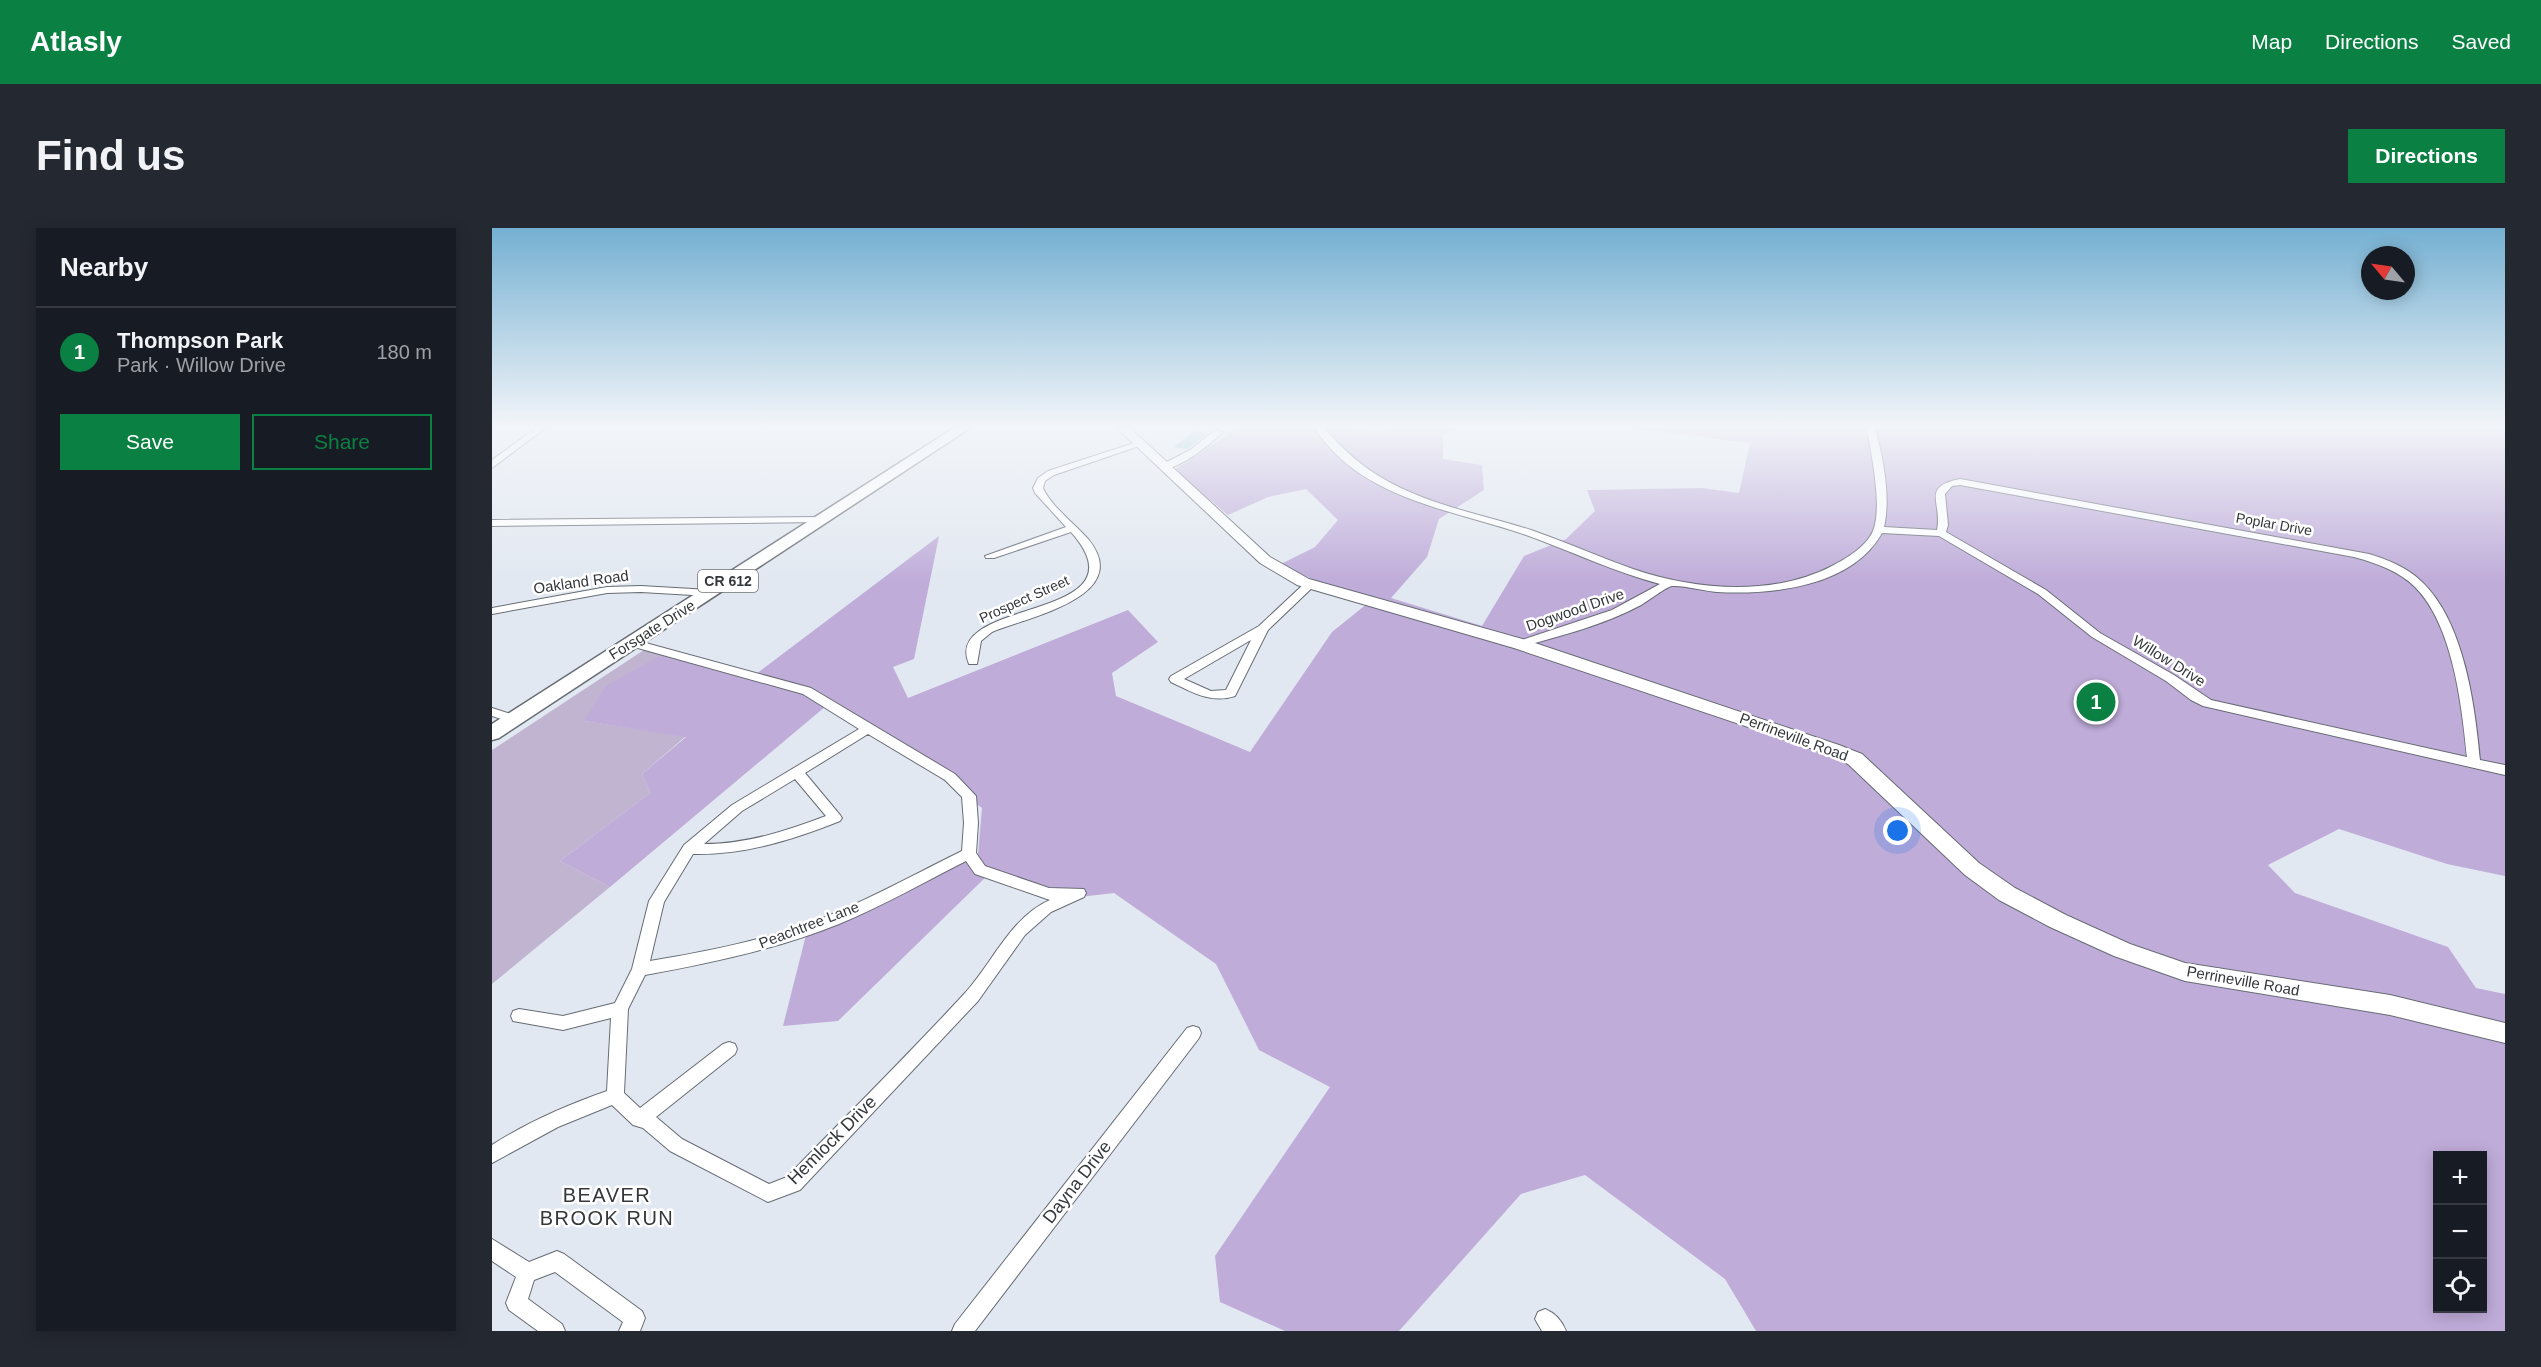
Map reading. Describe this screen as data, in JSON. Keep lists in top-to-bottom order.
{
  "streets": {
    "main road": ["CR 612", "Forsgate Drive"],
    "street": [
      "Poplar Drive",
      "Oakland Road",
      "Prospect Street",
      "Dogwood Drive",
      "Willow Drive",
      "Perrineville Road",
      "Peachtree Lane",
      "Hemlock Drive",
      "Dayna Drive"
    ]
  },
  "crossings": [
    ["Poplar Drive", "Willow Drive"],
    ["Oakland Road", "Forsgate Drive"],
    ["Dogwood Drive", "Perrineville Road"],
    ["Peachtree Lane", "Hemlock Drive"]
  ],
  "districts": ["BEAVER BROOK RUN"],
  "north": "top left",
  "page": {
    "header": "Atlasly",
    "nav": ["Map", "Directions", "Saved"],
    "buttons": [
      "Directions",
      ["Save", "Share"]
    ],
    "title": "Find us",
    "heading": "Nearby",
    "list": [
      {
        "mark": "1",
        "name": "Thompson Park",
        "note": "Park · Willow Drive",
        "value": "180 m"
      }
    ],
    "pins": "1",
    "map_buttons": ["+", "−"]
  }
}
